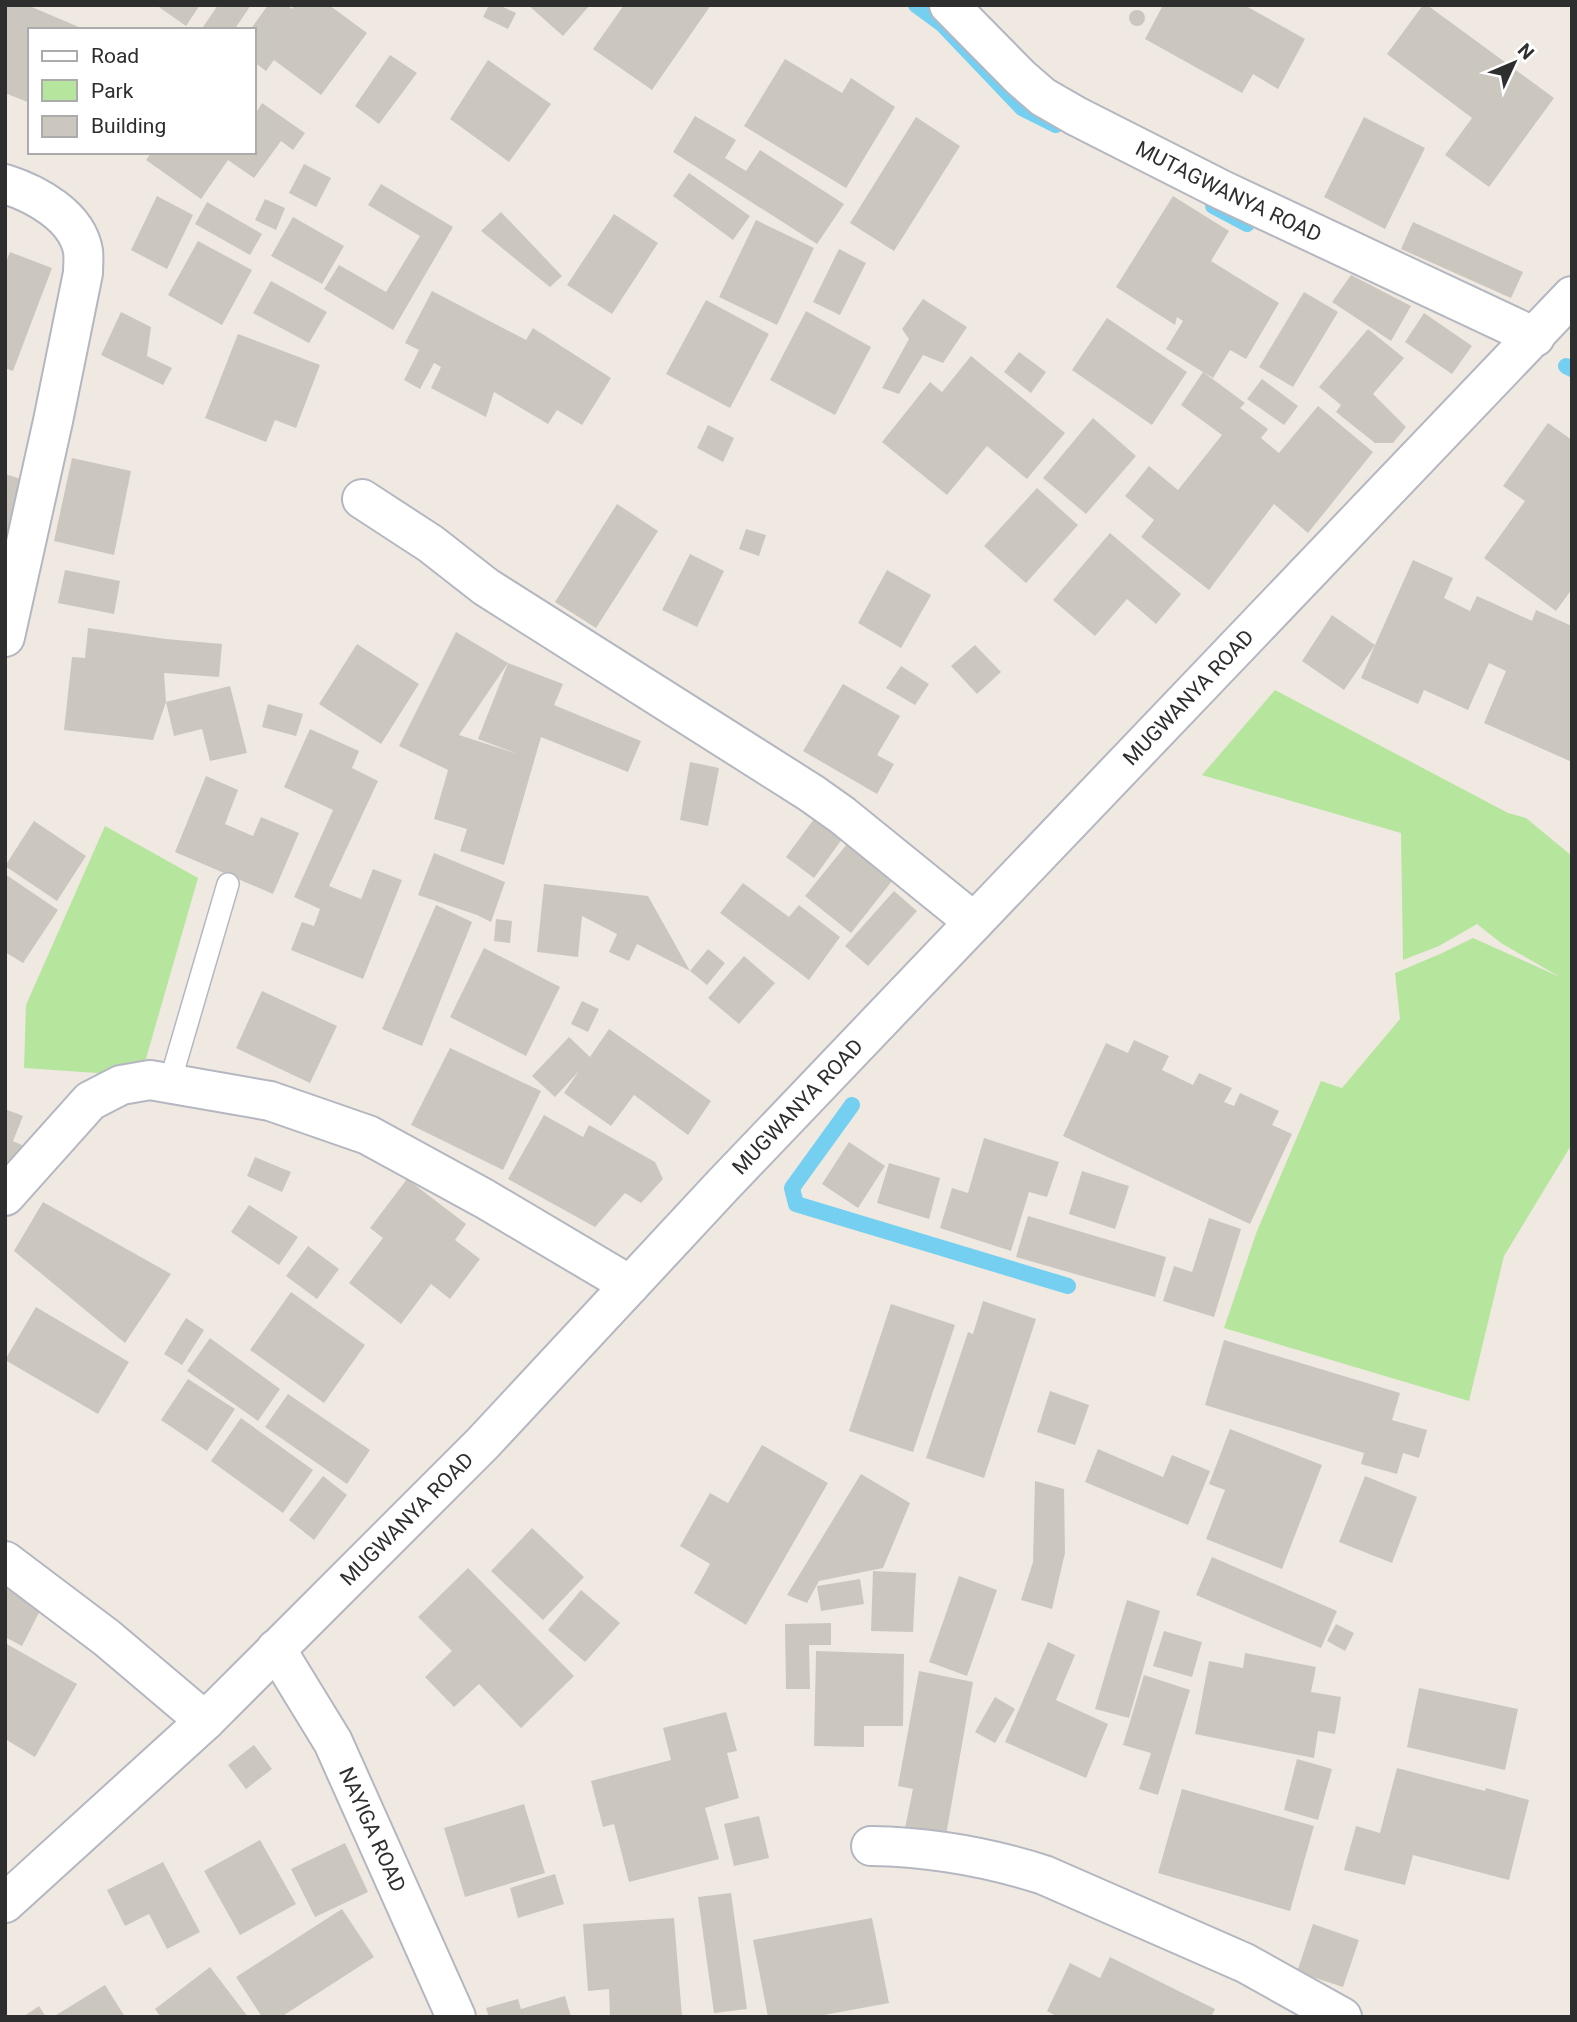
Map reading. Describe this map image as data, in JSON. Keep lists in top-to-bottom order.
{
  "streets": {
    "street": ["MUTAGWANYA ROAD", "MUGWANYA ROAD", "NAYIGA ROAD"]
  },
  "crossings": [
    ["MUTAGWANYA ROAD", "MUGWANYA ROAD"],
    ["MUGWANYA ROAD", "NAYIGA ROAD"]
  ],
  "legend": ["Road", "Park", "Building"],
  "north": "top right"
}
